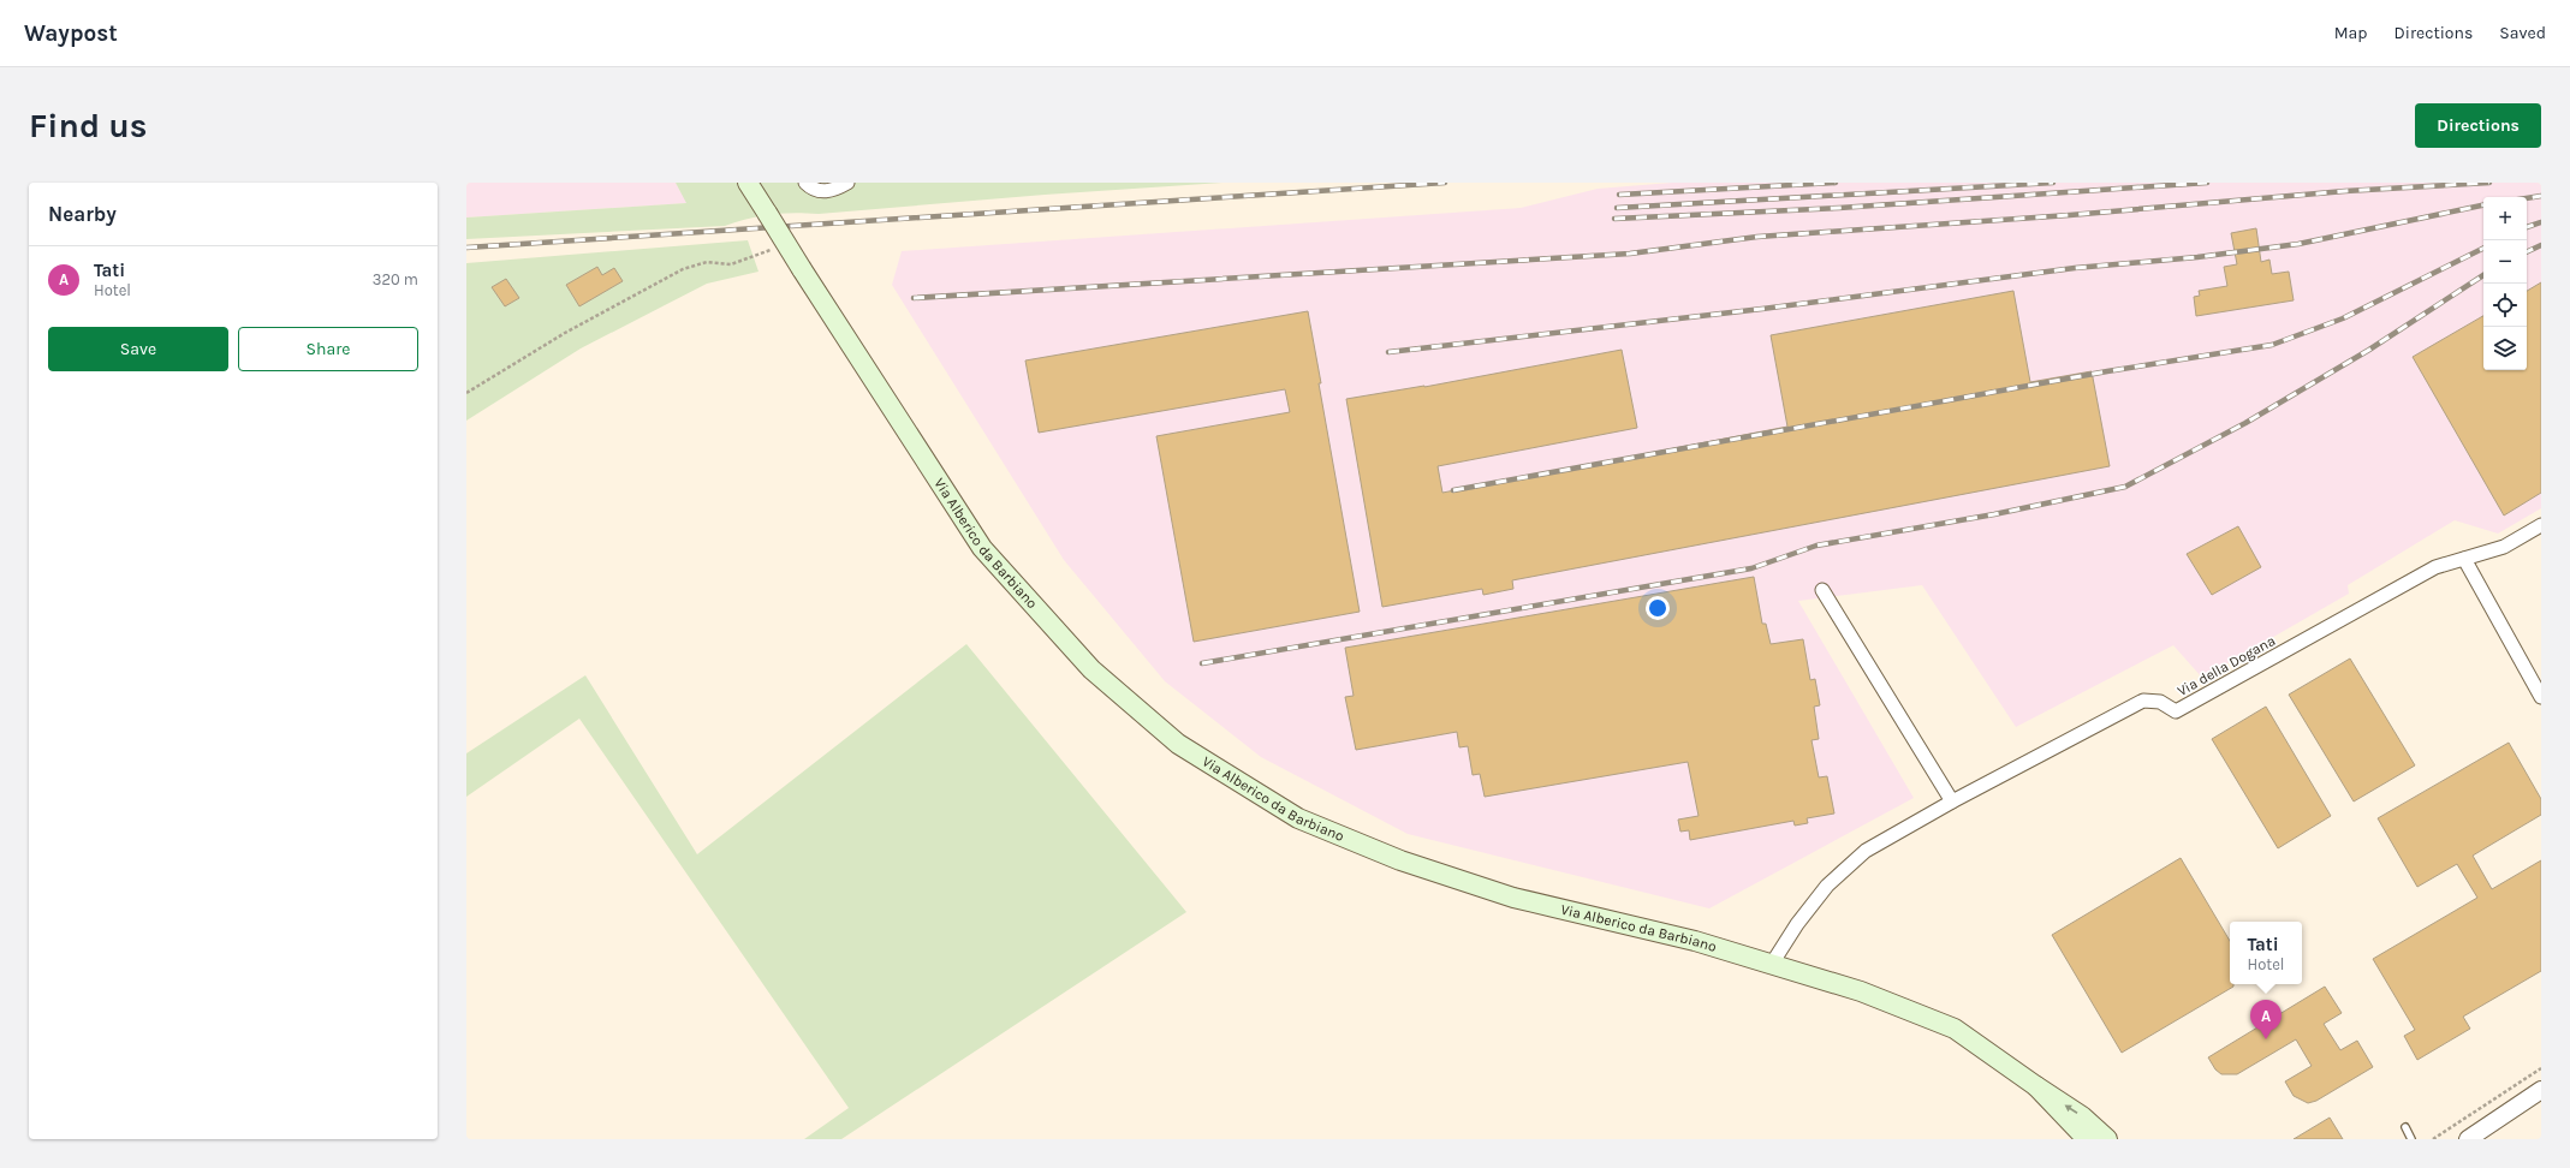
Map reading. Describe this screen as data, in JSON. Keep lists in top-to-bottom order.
{
  "streets": {
    "main road": ["Via Alberico da Barbiano"],
    "street": ["Via della Dogana"]
  },
  "crossings": [
    ["Via Alberico da Barbiano", "Via della Dogana"]
  ],
  "page": {
    "header": "Waypost",
    "nav": ["Map", "Directions", "Saved"],
    "buttons": [
      "Directions",
      ["Save", "Share"]
    ],
    "title": "Find us",
    "heading": "Nearby",
    "map_buttons": ["+", "−"],
    "list": [
      {
        "mark": "A",
        "name": "Tati",
        "note": "Hotel",
        "value": "320 m"
      }
    ],
    "popup": ["Tati", "Hotel"],
    "pins": "A"
  }
}
